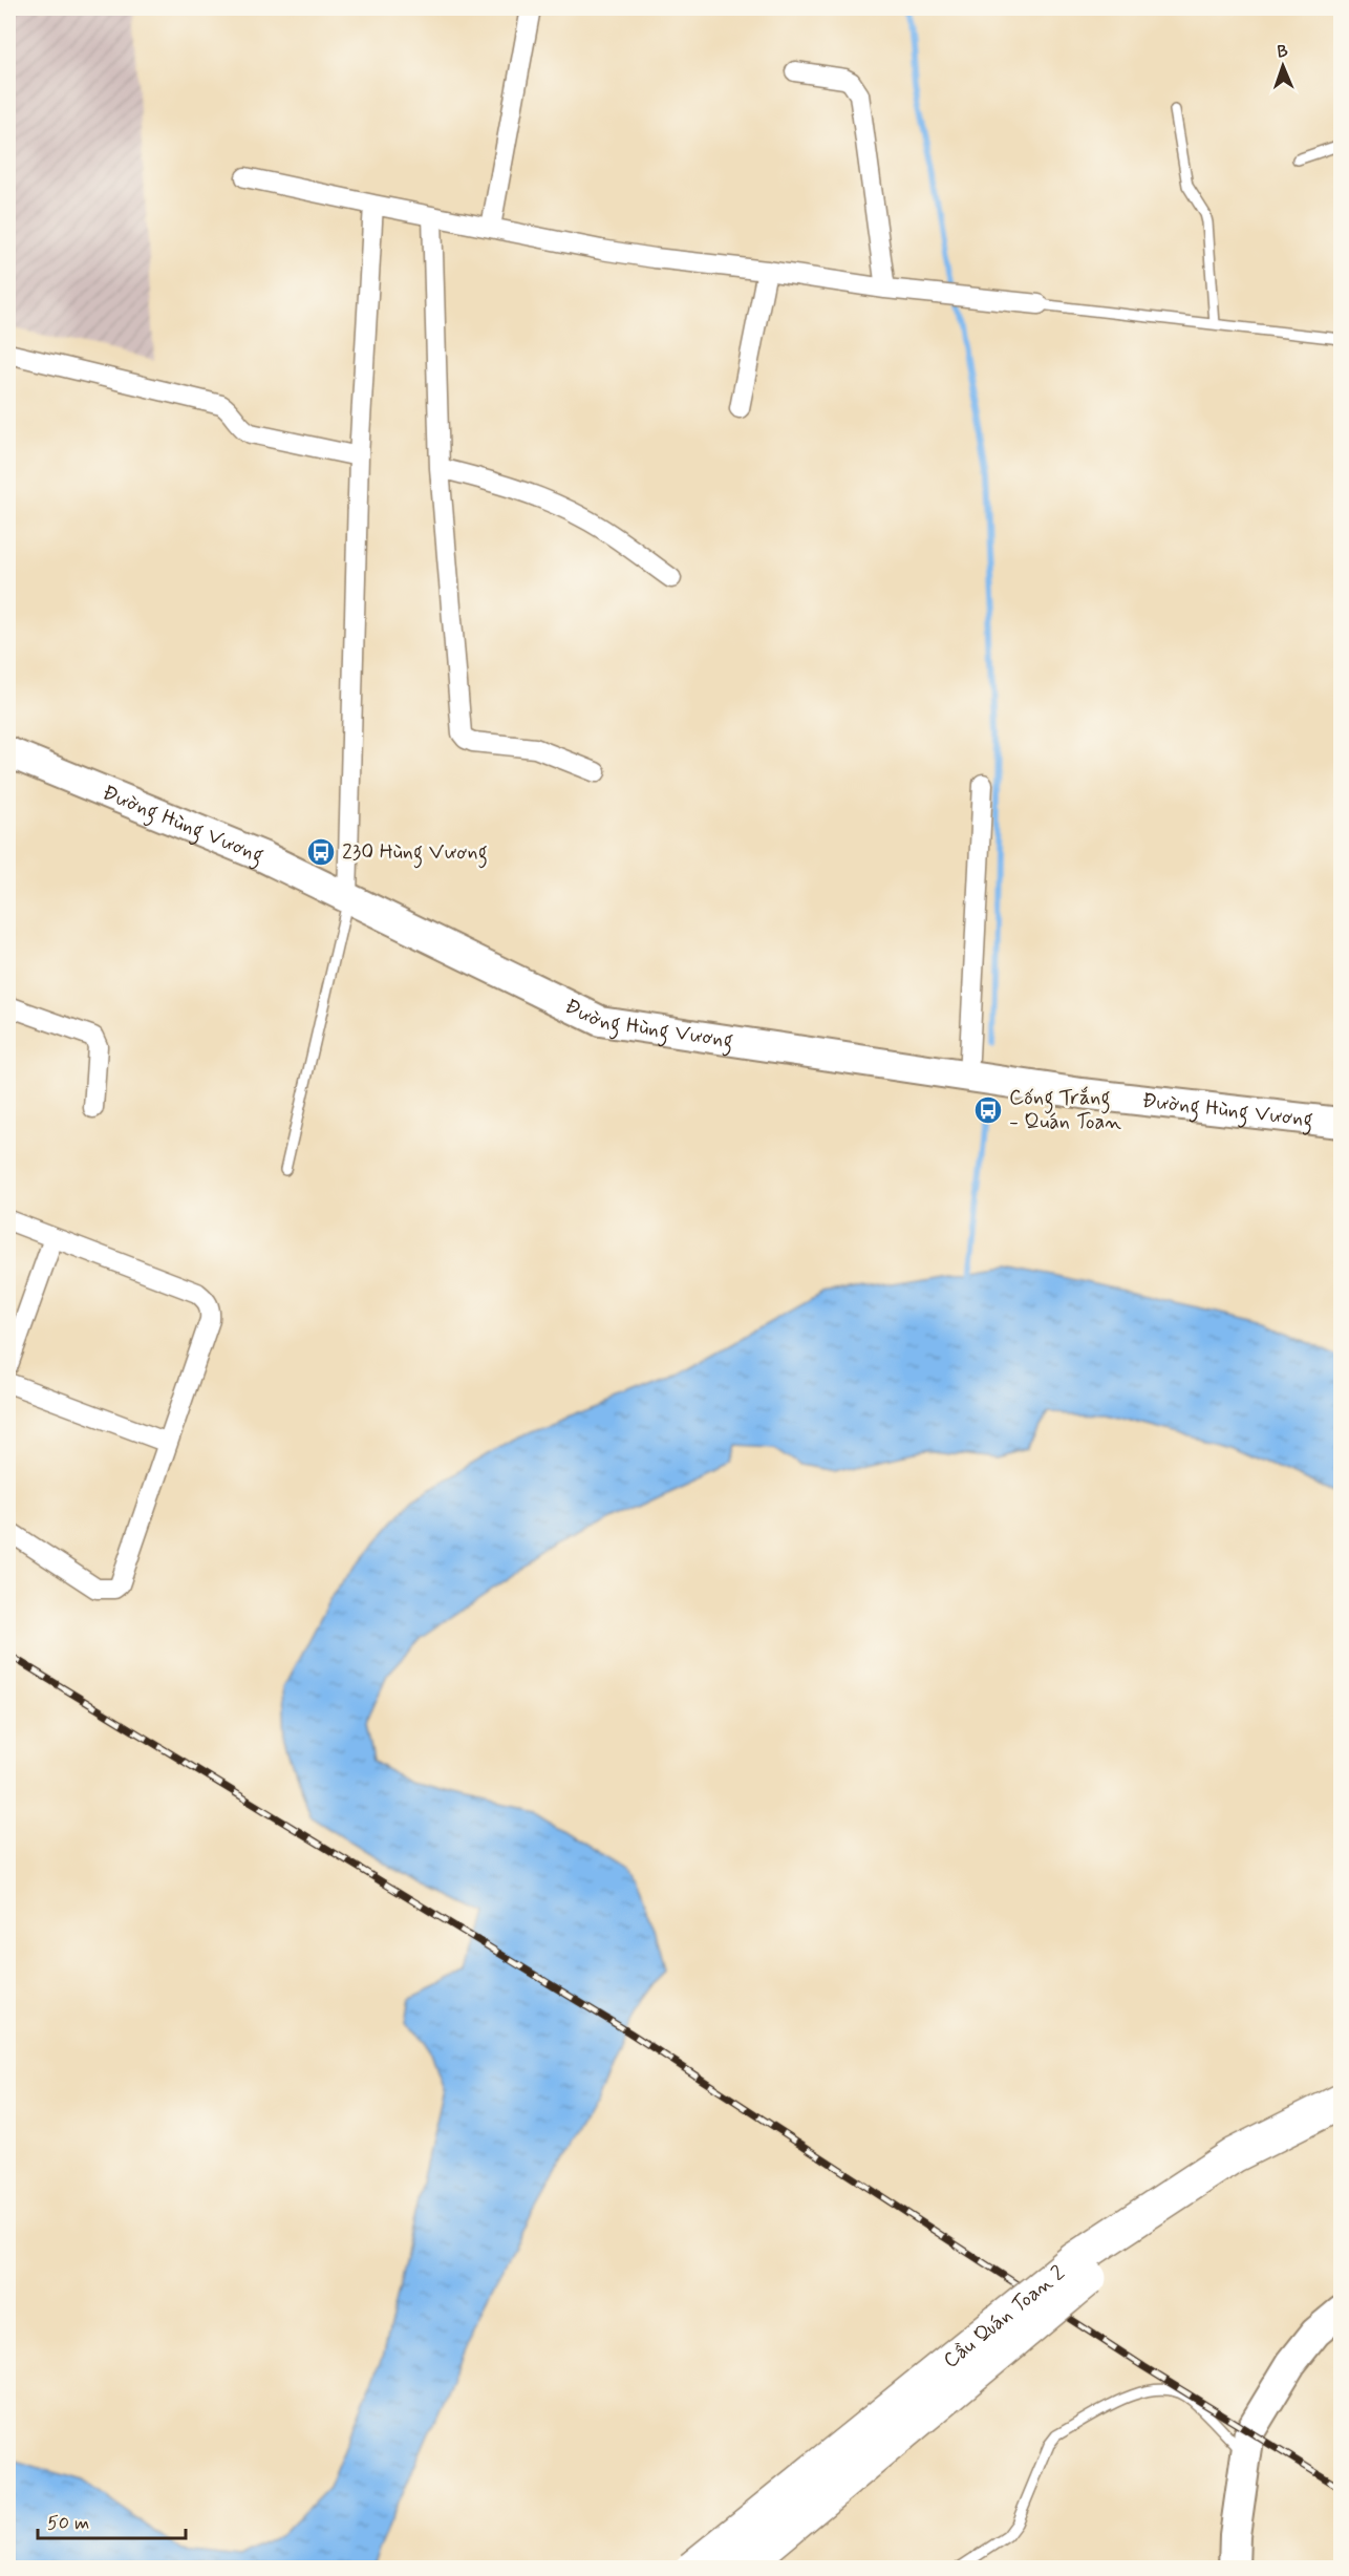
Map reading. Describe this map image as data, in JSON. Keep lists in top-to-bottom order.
{
  "streets": {
    "highway": ["Cầu Quán Toan 2"],
    "main road": ["Đường Hùng Vương"]
  },
  "places": {
    "bus stop": ["230 Hùng Vương", "Cống Trắng - Quán Toan"]
  },
  "scale_bar": "50 m",
  "north": "top"
}
